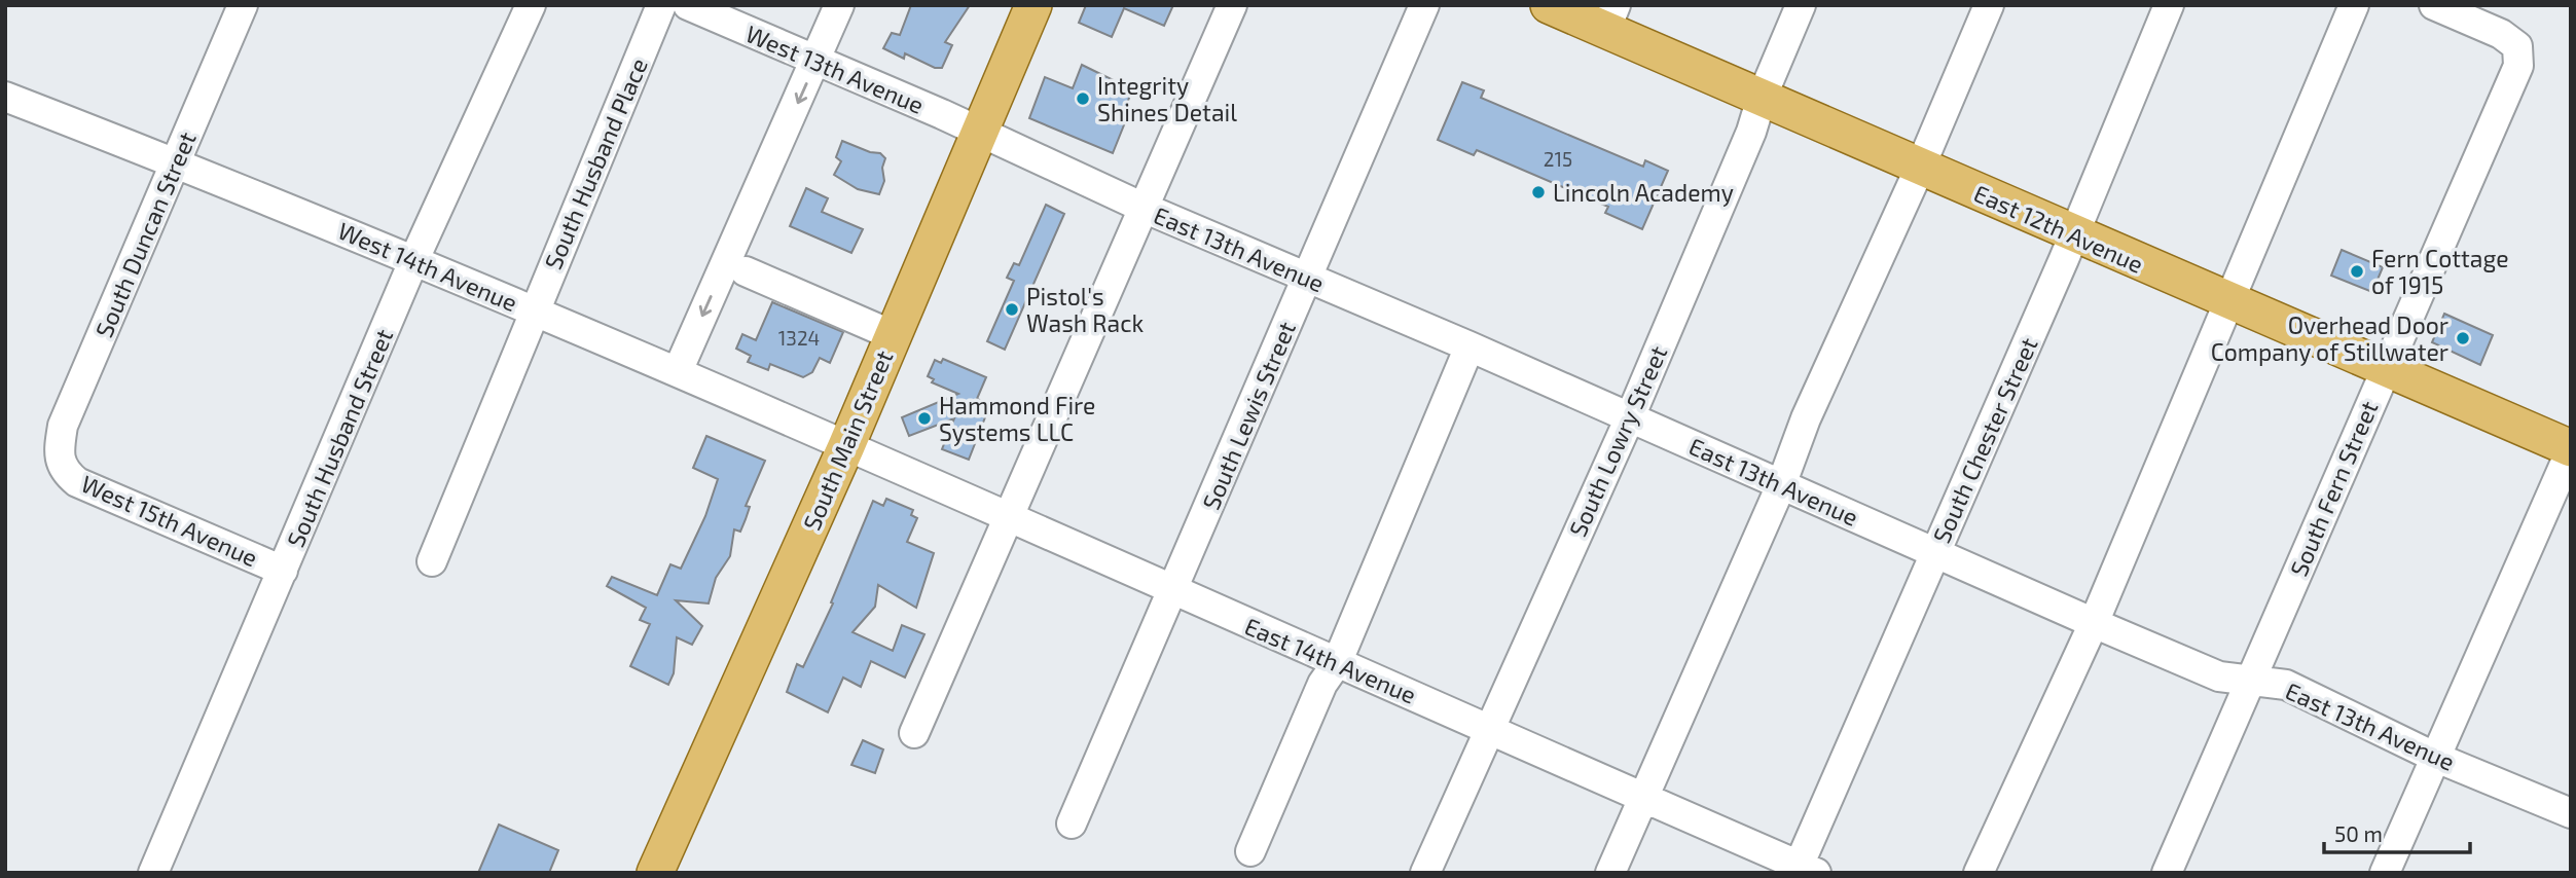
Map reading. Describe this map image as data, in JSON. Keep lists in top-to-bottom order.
{
  "streets": {
    "main road": ["East 12th Avenue", "South Main Street"],
    "street": [
      "West 13th Avenue",
      "South Husband Place",
      "South Duncan Street",
      "East 13th Avenue",
      "West 14th Avenue",
      "South Lewis Street",
      "South Husband Street",
      "South Chester Street",
      "South Lowry Street",
      "South Fern Street",
      "West 15th Avenue",
      "East 14th Avenue"
    ]
  },
  "crossings": [
    ["West 13th Avenue", "East 13th Avenue"],
    ["West 13th Avenue", "South Main Street"],
    ["South Husband Place", "West 14th Avenue"],
    ["East 12th Avenue", "South Chester Street"],
    ["East 12th Avenue", "South Lowry Street"],
    ["East 12th Avenue", "South Fern Street"],
    ["South Duncan Street", "West 14th Avenue"],
    ["South Duncan Street", "West 15th Avenue"],
    ["East 13th Avenue", "South Lewis Street"],
    ["East 13th Avenue", "South Main Street"],
    ["East 13th Avenue", "South Chester Street"],
    ["East 13th Avenue", "South Lowry Street"],
    ["East 13th Avenue", "South Fern Street"],
    ["West 14th Avenue", "South Husband Street"],
    ["West 14th Avenue", "South Main Street"],
    ["West 14th Avenue", "East 14th Avenue"],
    ["South Lewis Street", "East 14th Avenue"],
    ["South Husband Street", "West 15th Avenue"],
    ["South Main Street", "East 14th Avenue"],
    ["South Chester Street", "East 14th Avenue"],
    ["South Lowry Street", "East 14th Avenue"]
  ],
  "places": [
    "Integrity Shines Detail",
    "Lincoln Academy",
    "Fern Cottage of 1915",
    "Pistol's Wash Rack",
    "Overhead Door Company of Stillwater",
    "Hammond Fire Systems LLC"
  ],
  "house_numbers": ["215", "1324"],
  "scale_bar": "50 m"
}
